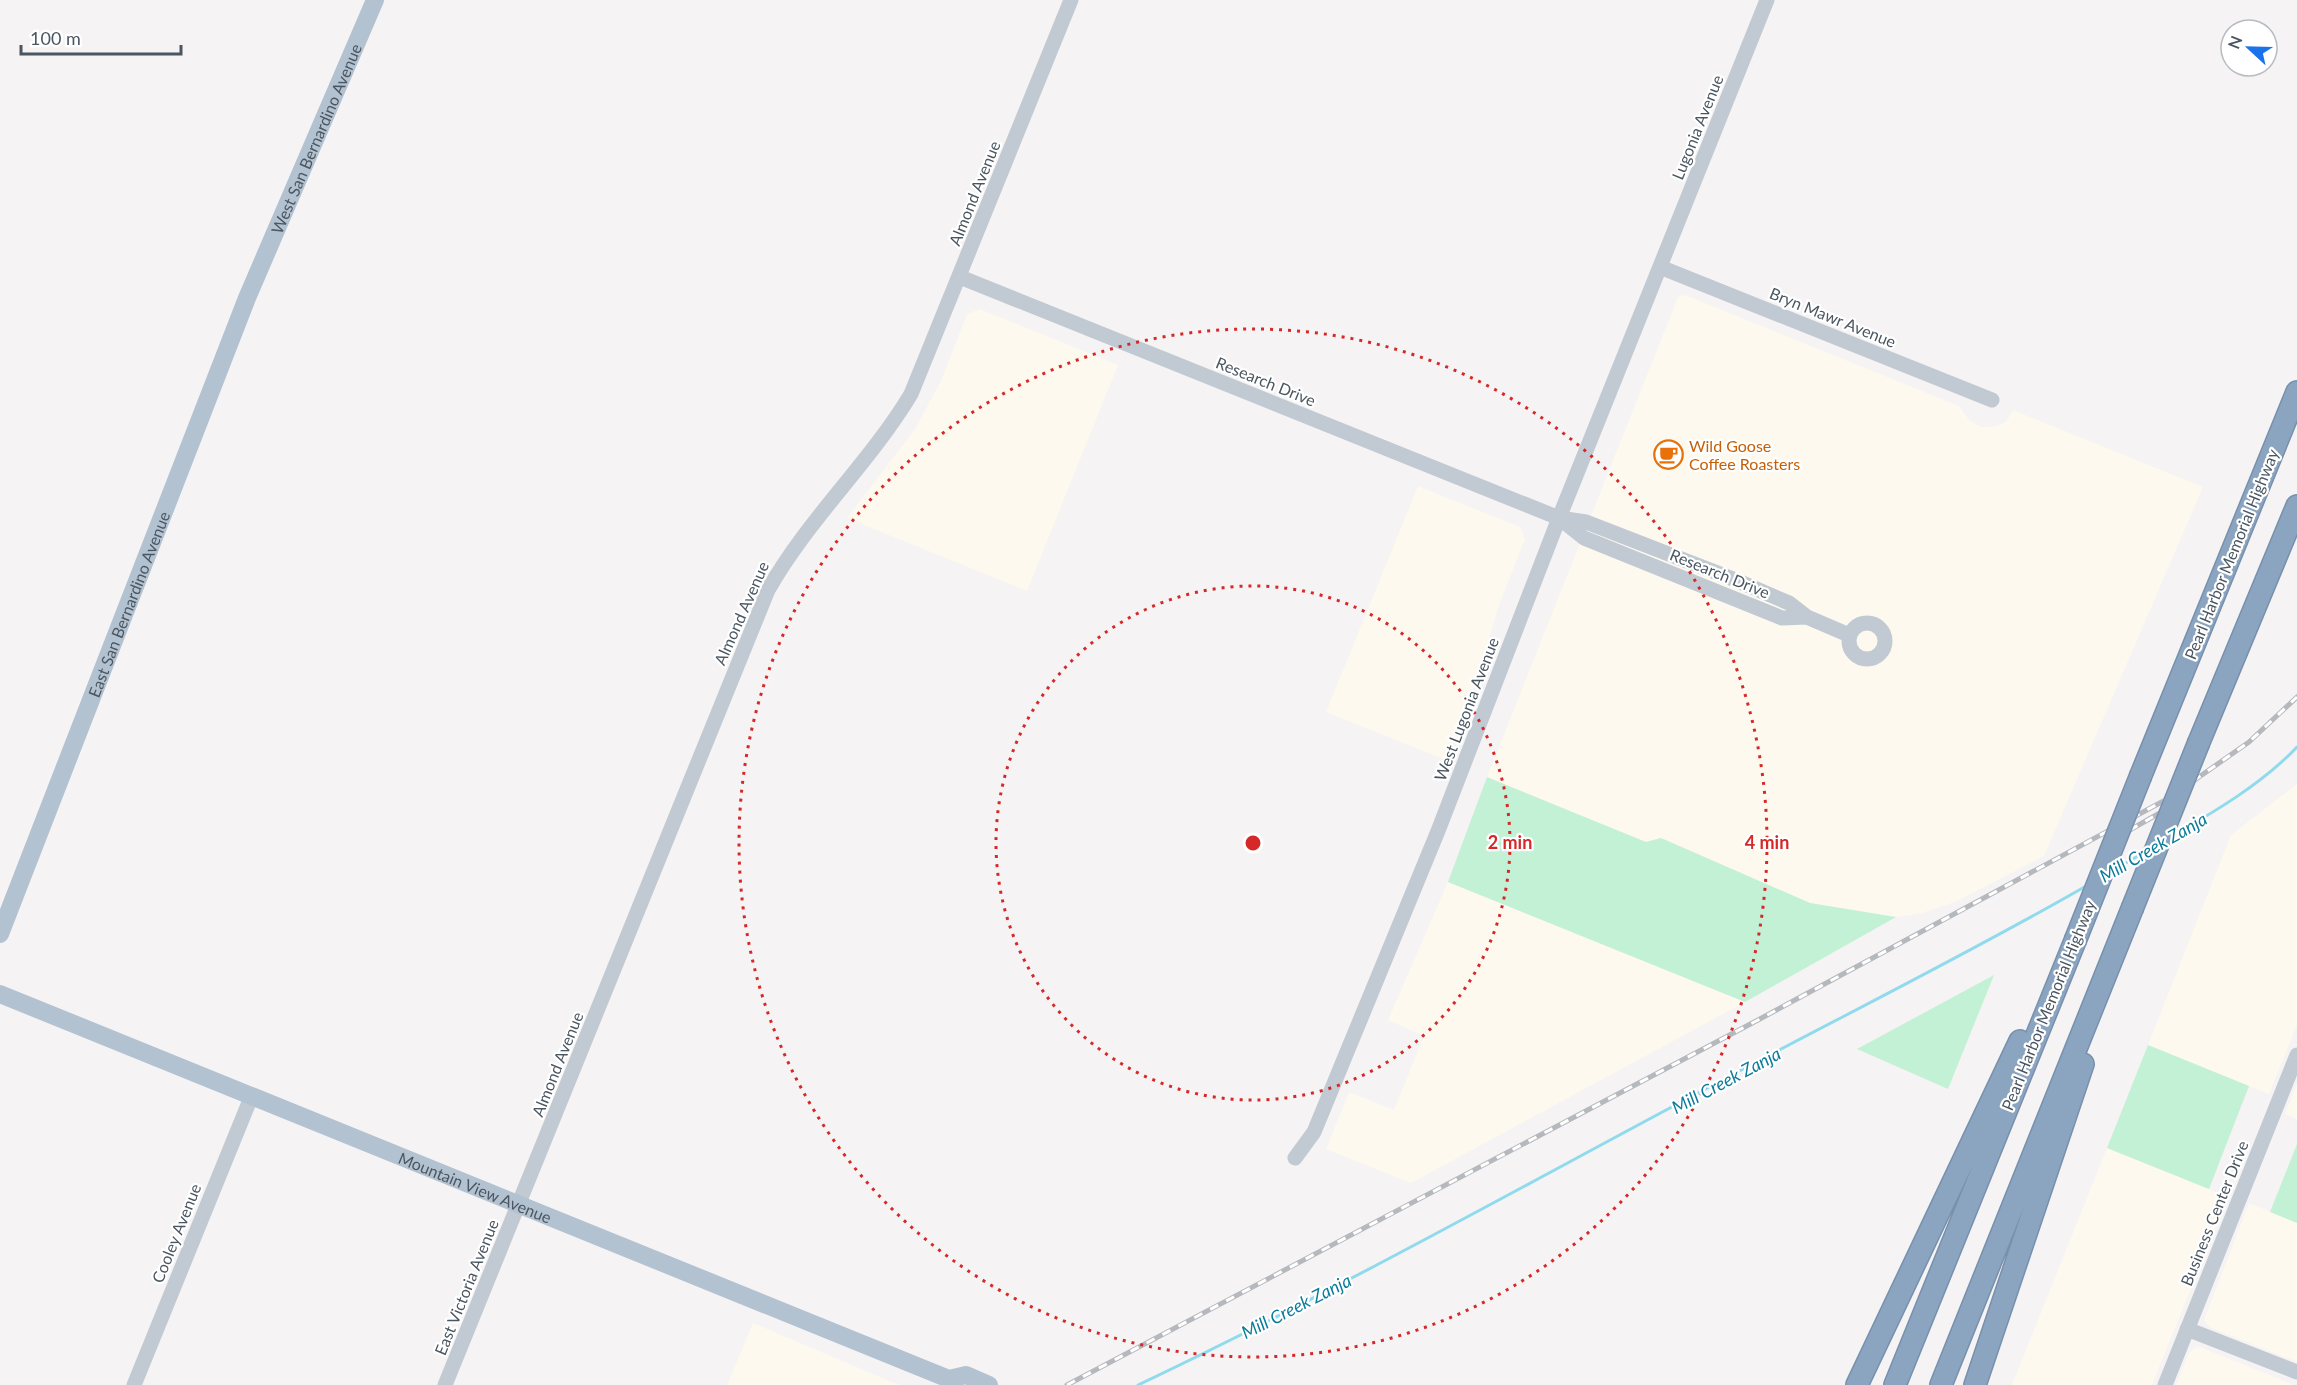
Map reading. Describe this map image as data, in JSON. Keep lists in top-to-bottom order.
{
  "streets": {
    "highway": ["Pearl Harbor Memorial Highway"],
    "main road": ["West San Bernardino Avenue", "East San Bernardino Avenue", "Mountain View Avenue"],
    "street": [
      "Lugonia Avenue",
      "Almond Avenue",
      "Bryn Mawr Avenue",
      "Research Drive",
      "West Lugonia Avenue",
      "Business Center Drive",
      "Cooley Avenue",
      "East Victoria Avenue"
    ]
  },
  "crossings": [
    ["Lugonia Avenue", "Bryn Mawr Avenue"],
    ["Lugonia Avenue", "West Lugonia Avenue"],
    ["West San Bernardino Avenue", "East San Bernardino Avenue"],
    ["Almond Avenue", "Research Drive"],
    ["Almond Avenue", "Mountain View Avenue"],
    ["Almond Avenue", "East Victoria Avenue"],
    ["Bryn Mawr Avenue", "West Lugonia Avenue"],
    ["Research Drive", "West Lugonia Avenue"],
    ["Mountain View Avenue", "Cooley Avenue"],
    ["Mountain View Avenue", "East Victoria Avenue"]
  ],
  "water": ["Mill Creek Zanja"],
  "places": {
    "cafe": ["Wild Goose Coffee Roasters"]
  },
  "scale_bar": "100 m",
  "north": "left",
  "rings": ["2 min", "4 min"]
}
